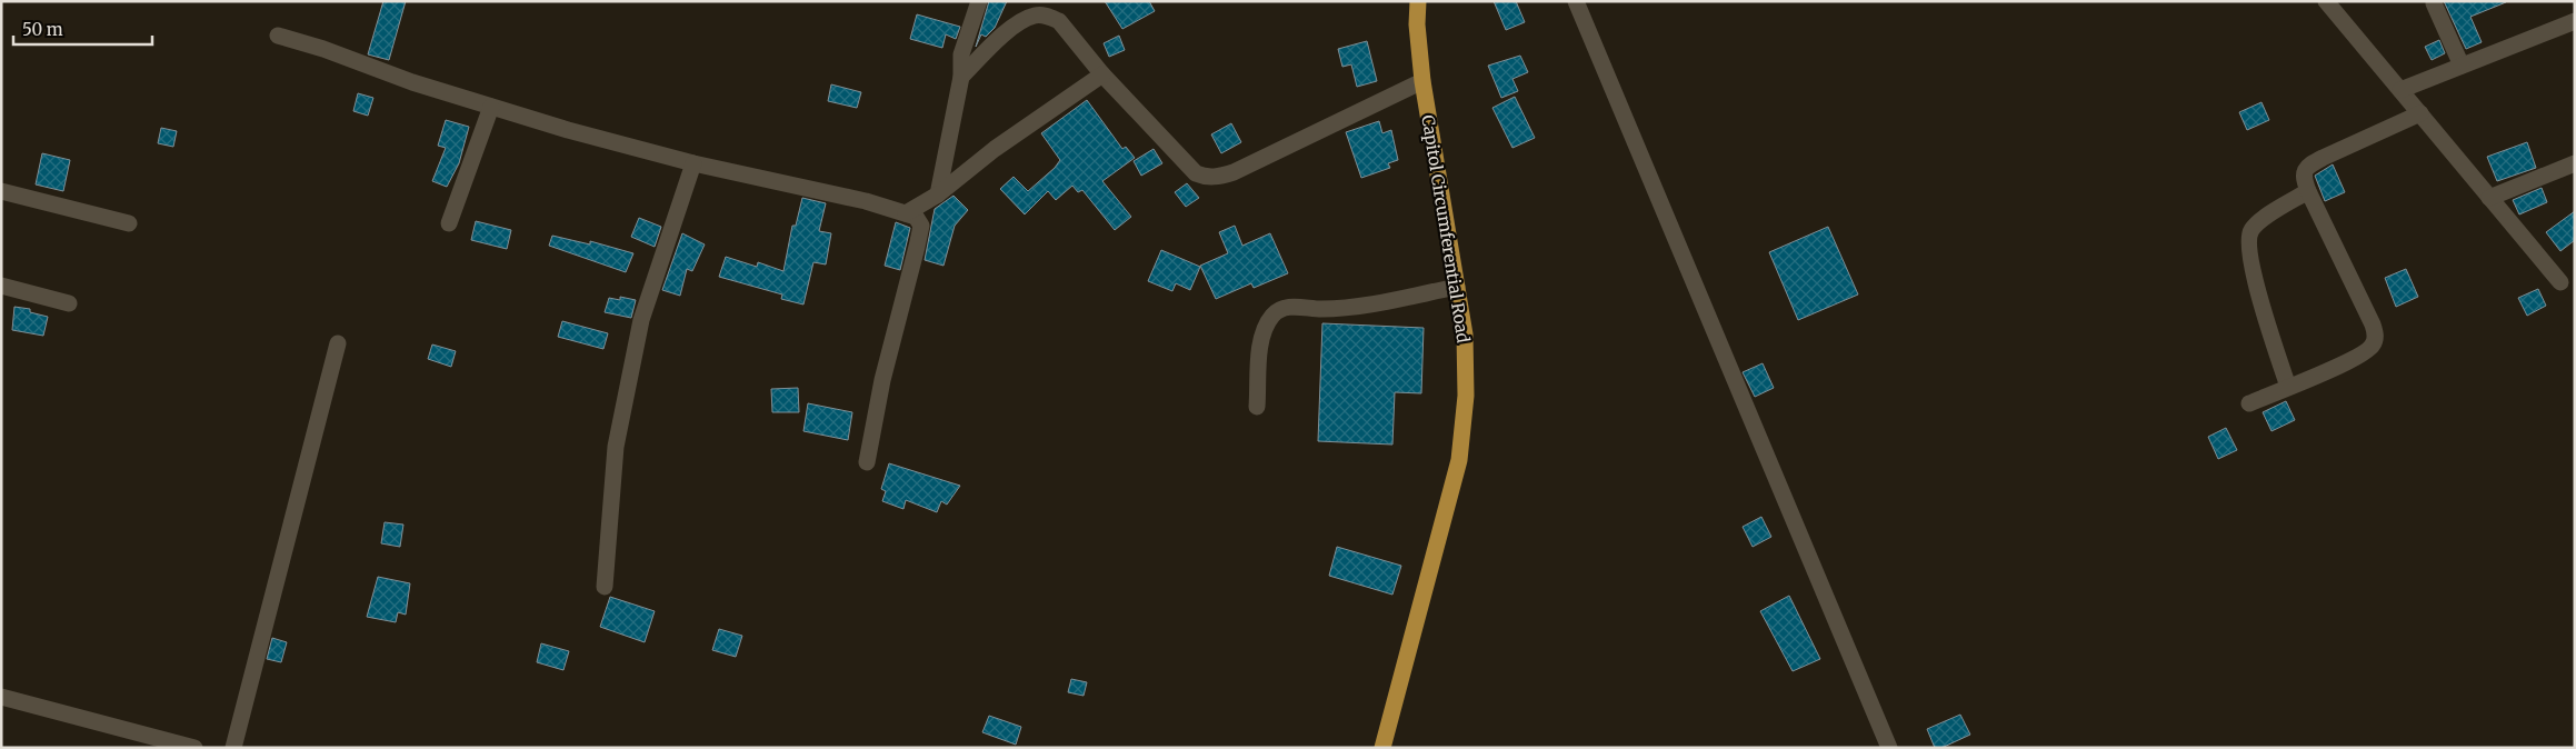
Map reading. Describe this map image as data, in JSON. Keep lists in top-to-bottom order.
{
  "streets": {
    "main road": ["Capitol Circumferential Road"]
  },
  "scale_bar": "50 m"
}
